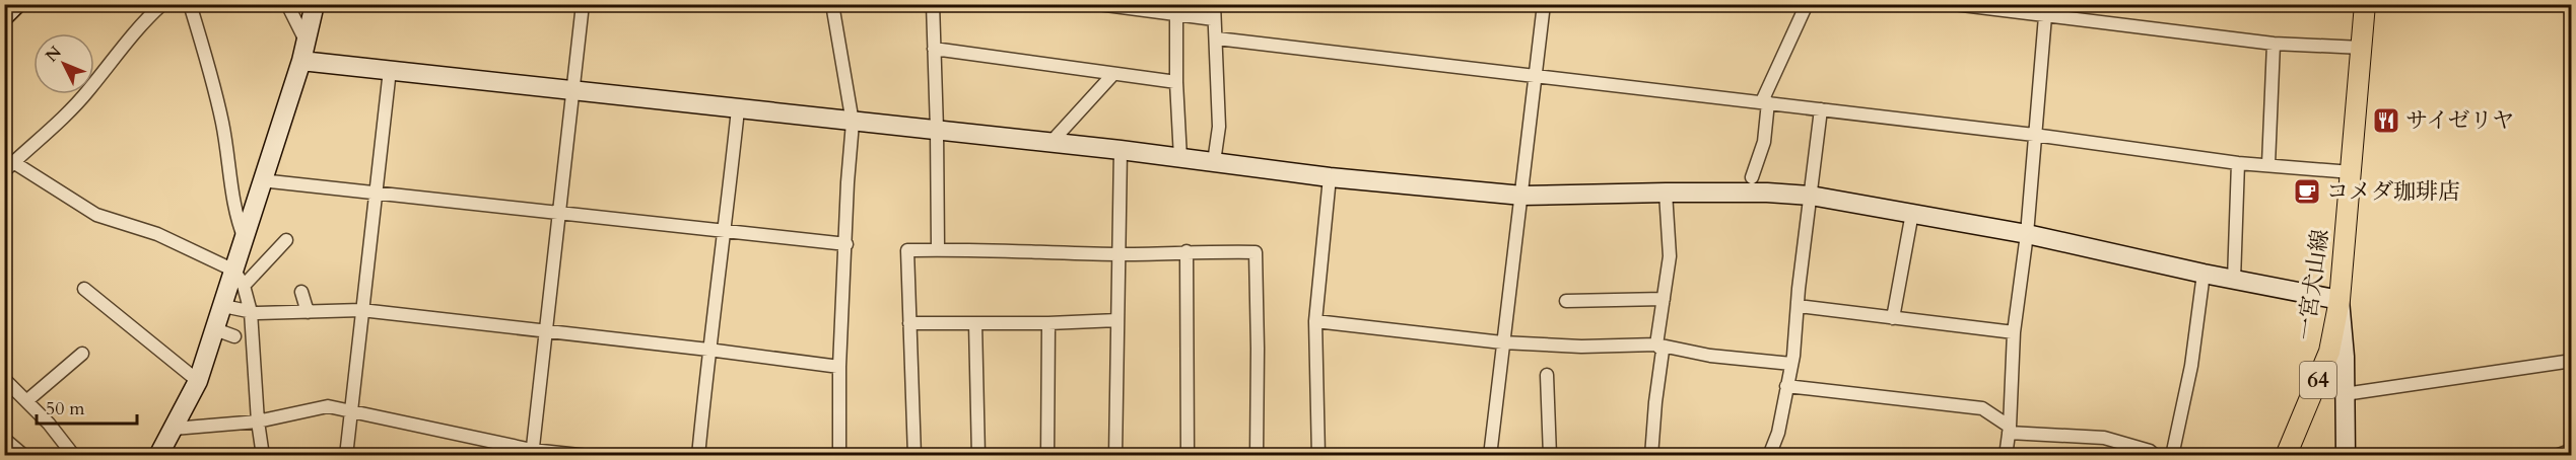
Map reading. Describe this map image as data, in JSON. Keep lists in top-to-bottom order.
{
  "streets": {
    "main road": ["一宮犬山線", "64"]
  },
  "places": {
    "restaurant": ["サイゼリヤ"],
    "cafe": ["コメダ珈琲店"]
  },
  "scale_bar": "50 m",
  "north": "top left"
}
